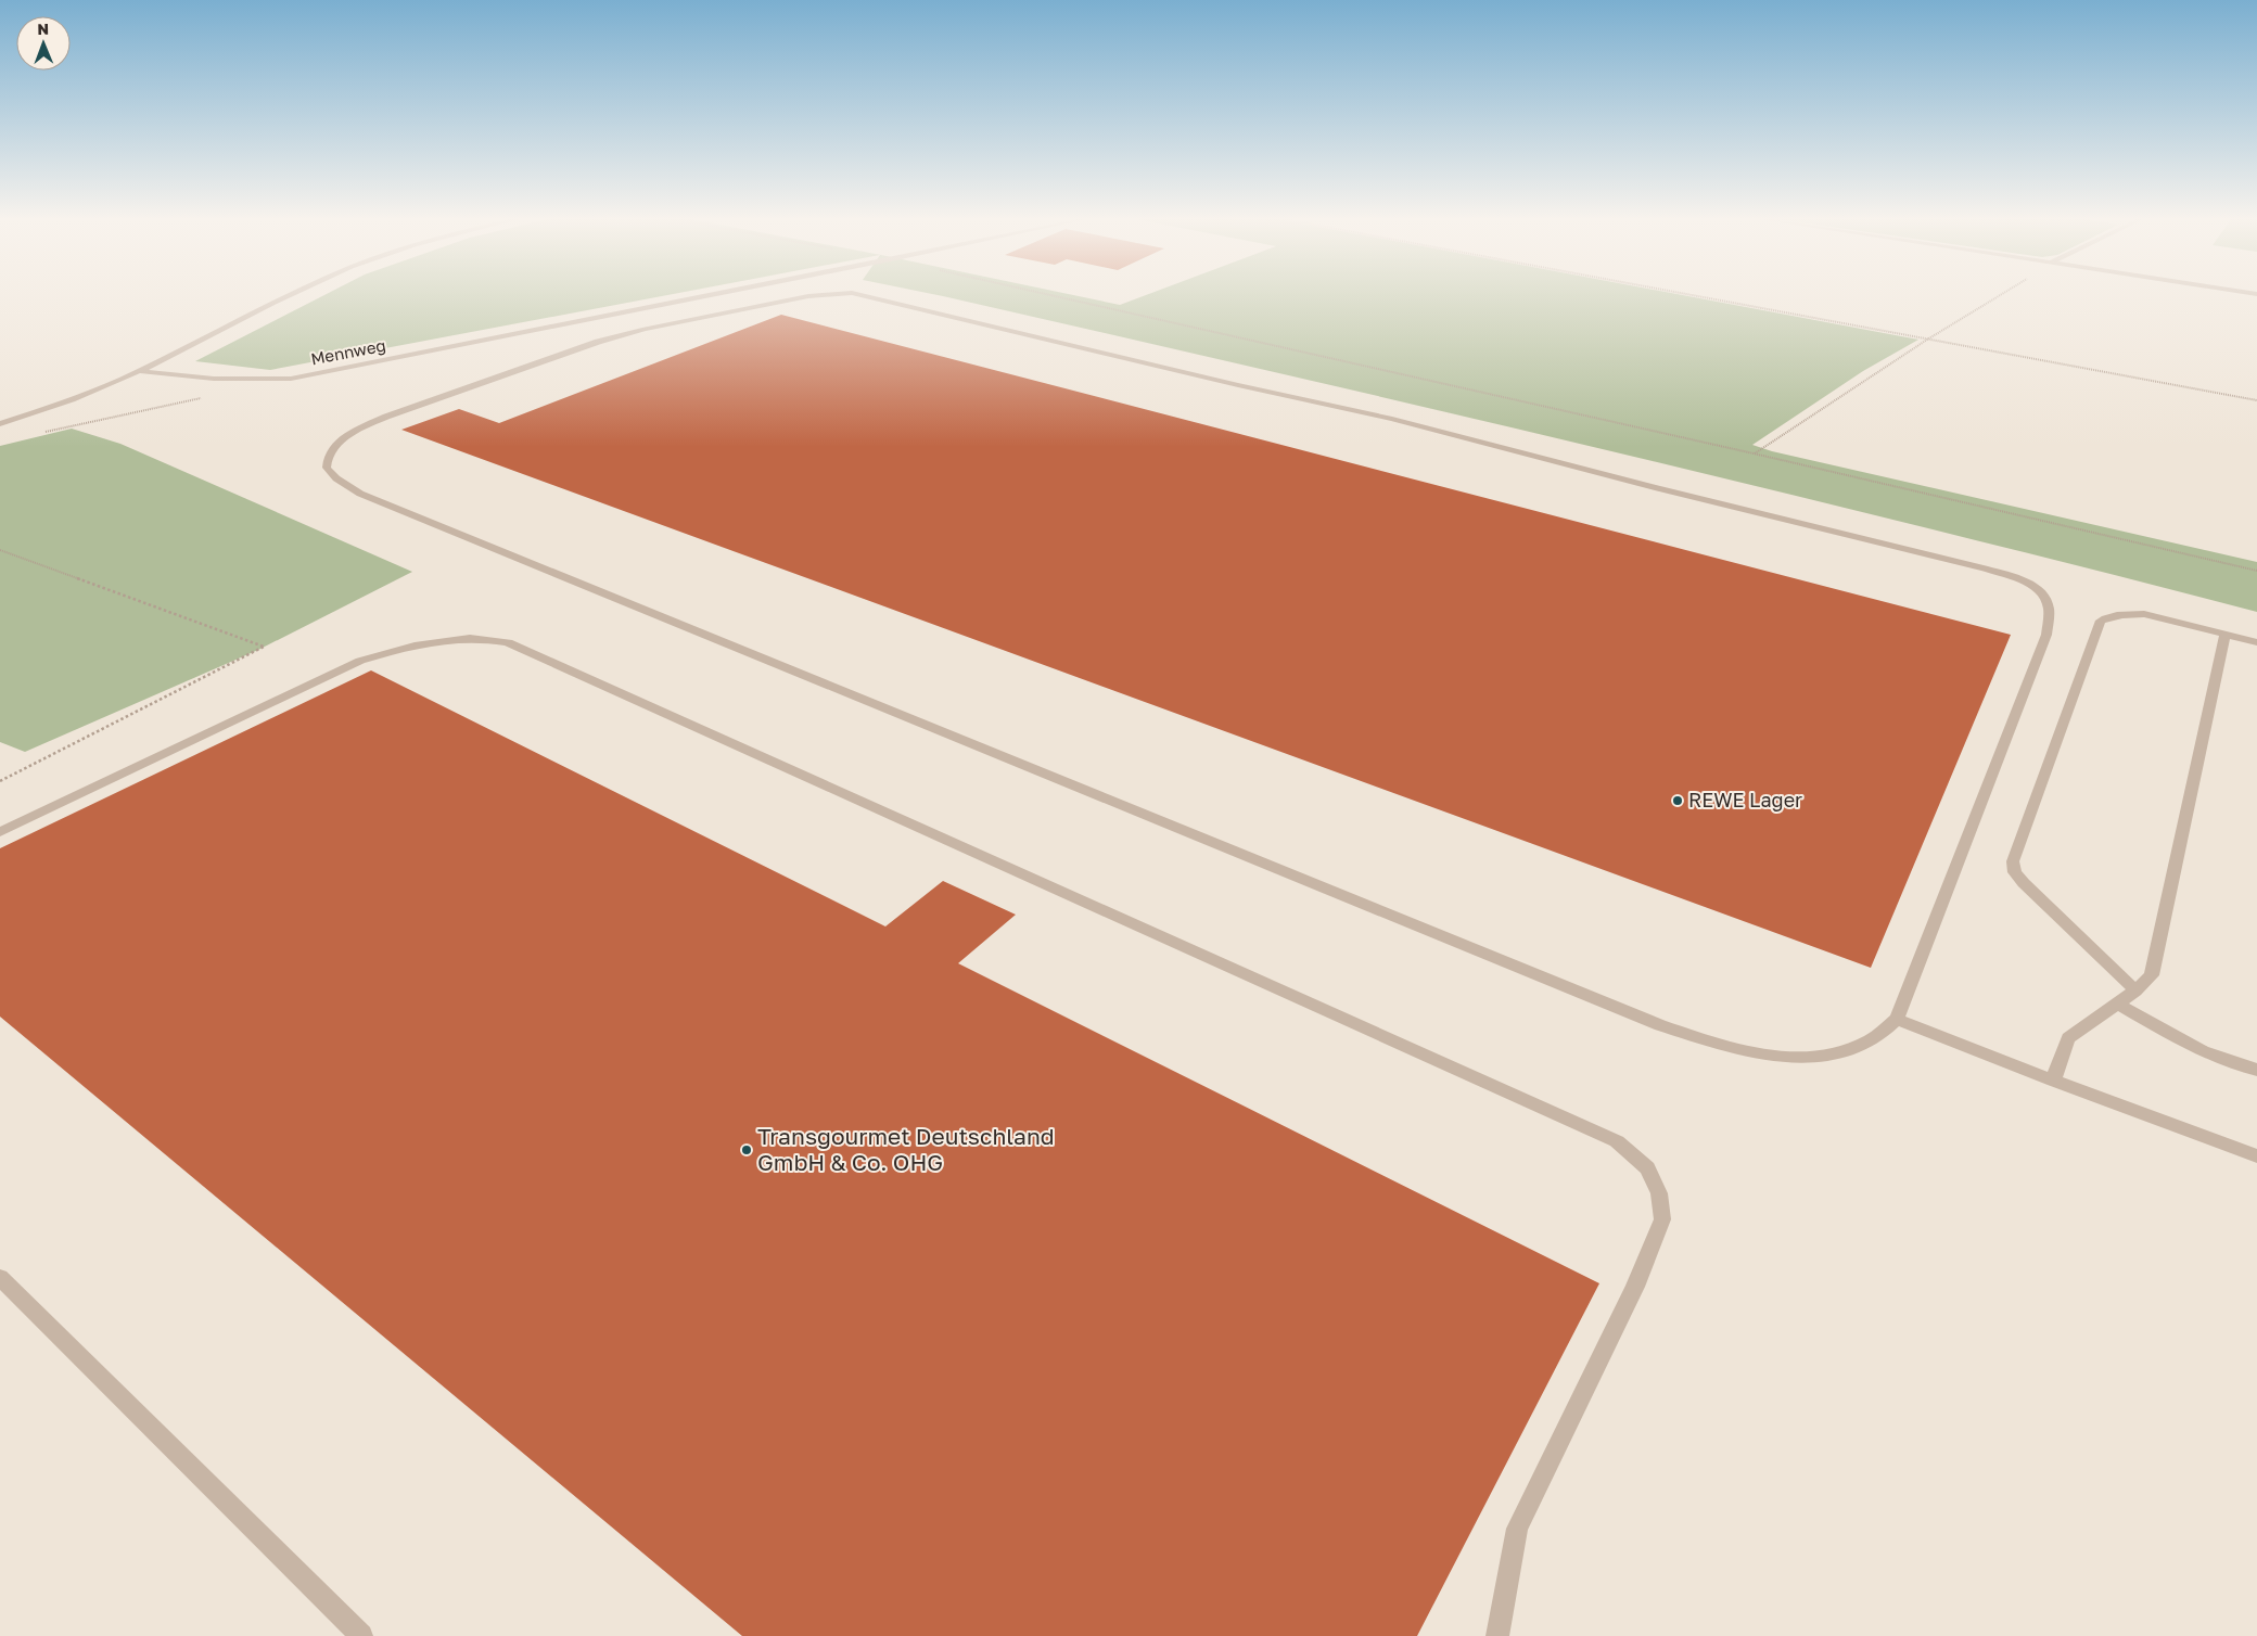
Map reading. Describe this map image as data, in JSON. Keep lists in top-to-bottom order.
{
  "streets": {
    "street": ["Mennweg"]
  },
  "places": ["REWE Lager", "Transgourmet Deutschland GmbH & Co. OHG"],
  "north": "top"
}
